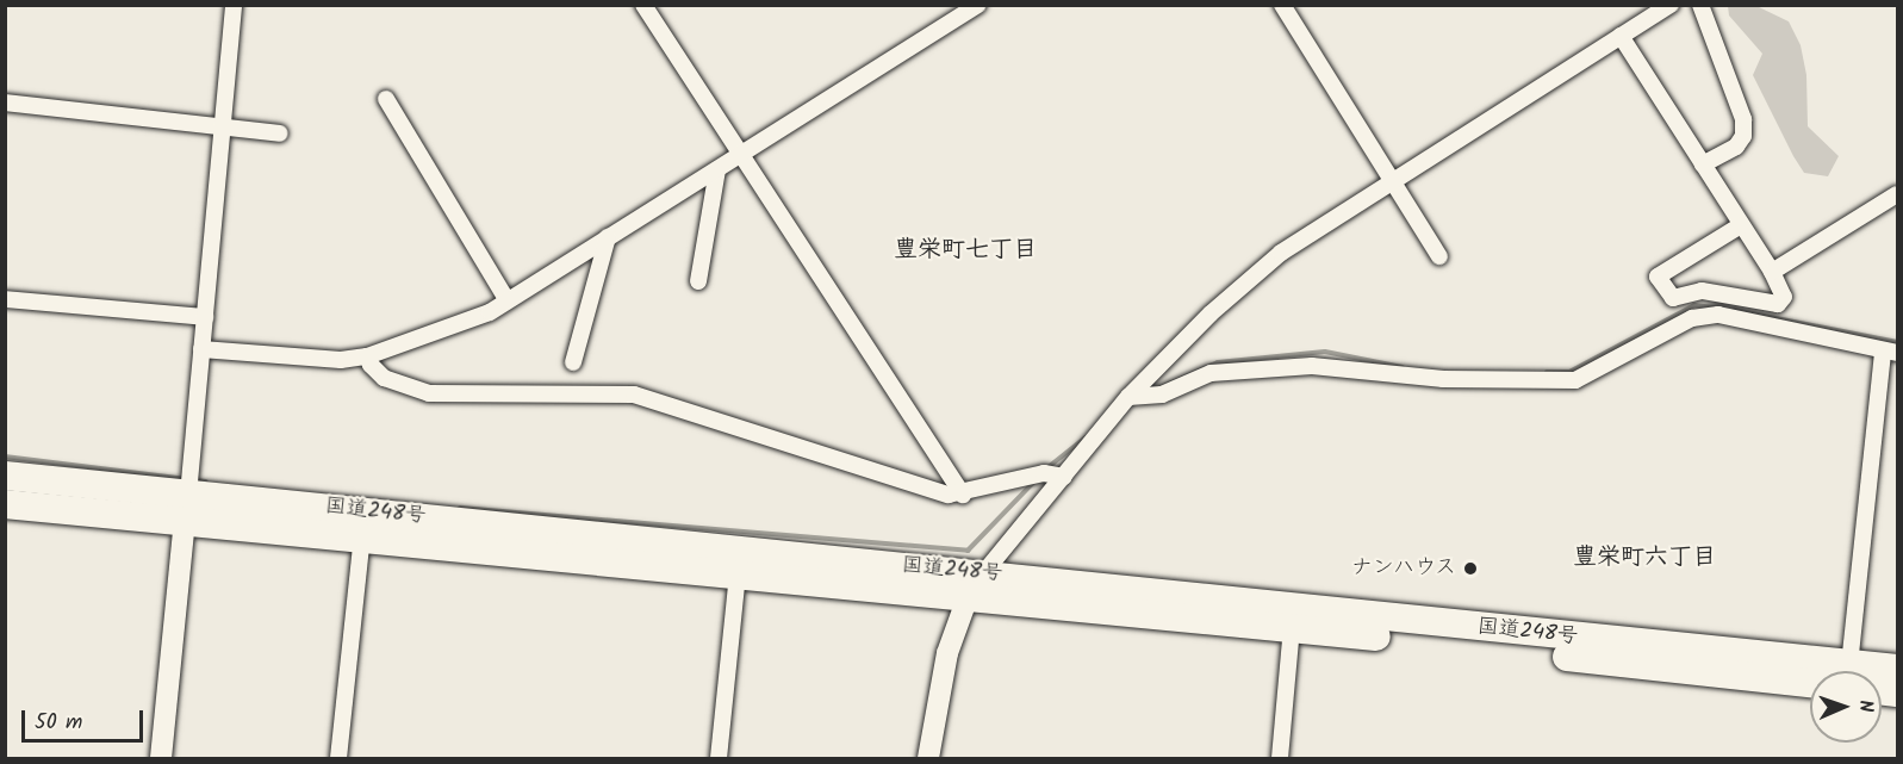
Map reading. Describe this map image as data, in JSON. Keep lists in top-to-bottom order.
{
  "streets": {
    "highway": ["国道248号"]
  },
  "districts": ["豊栄町七丁目", "豊栄町六丁目"],
  "places": ["ナンハウス"],
  "scale_bar": "50 m",
  "north": "right"
}
